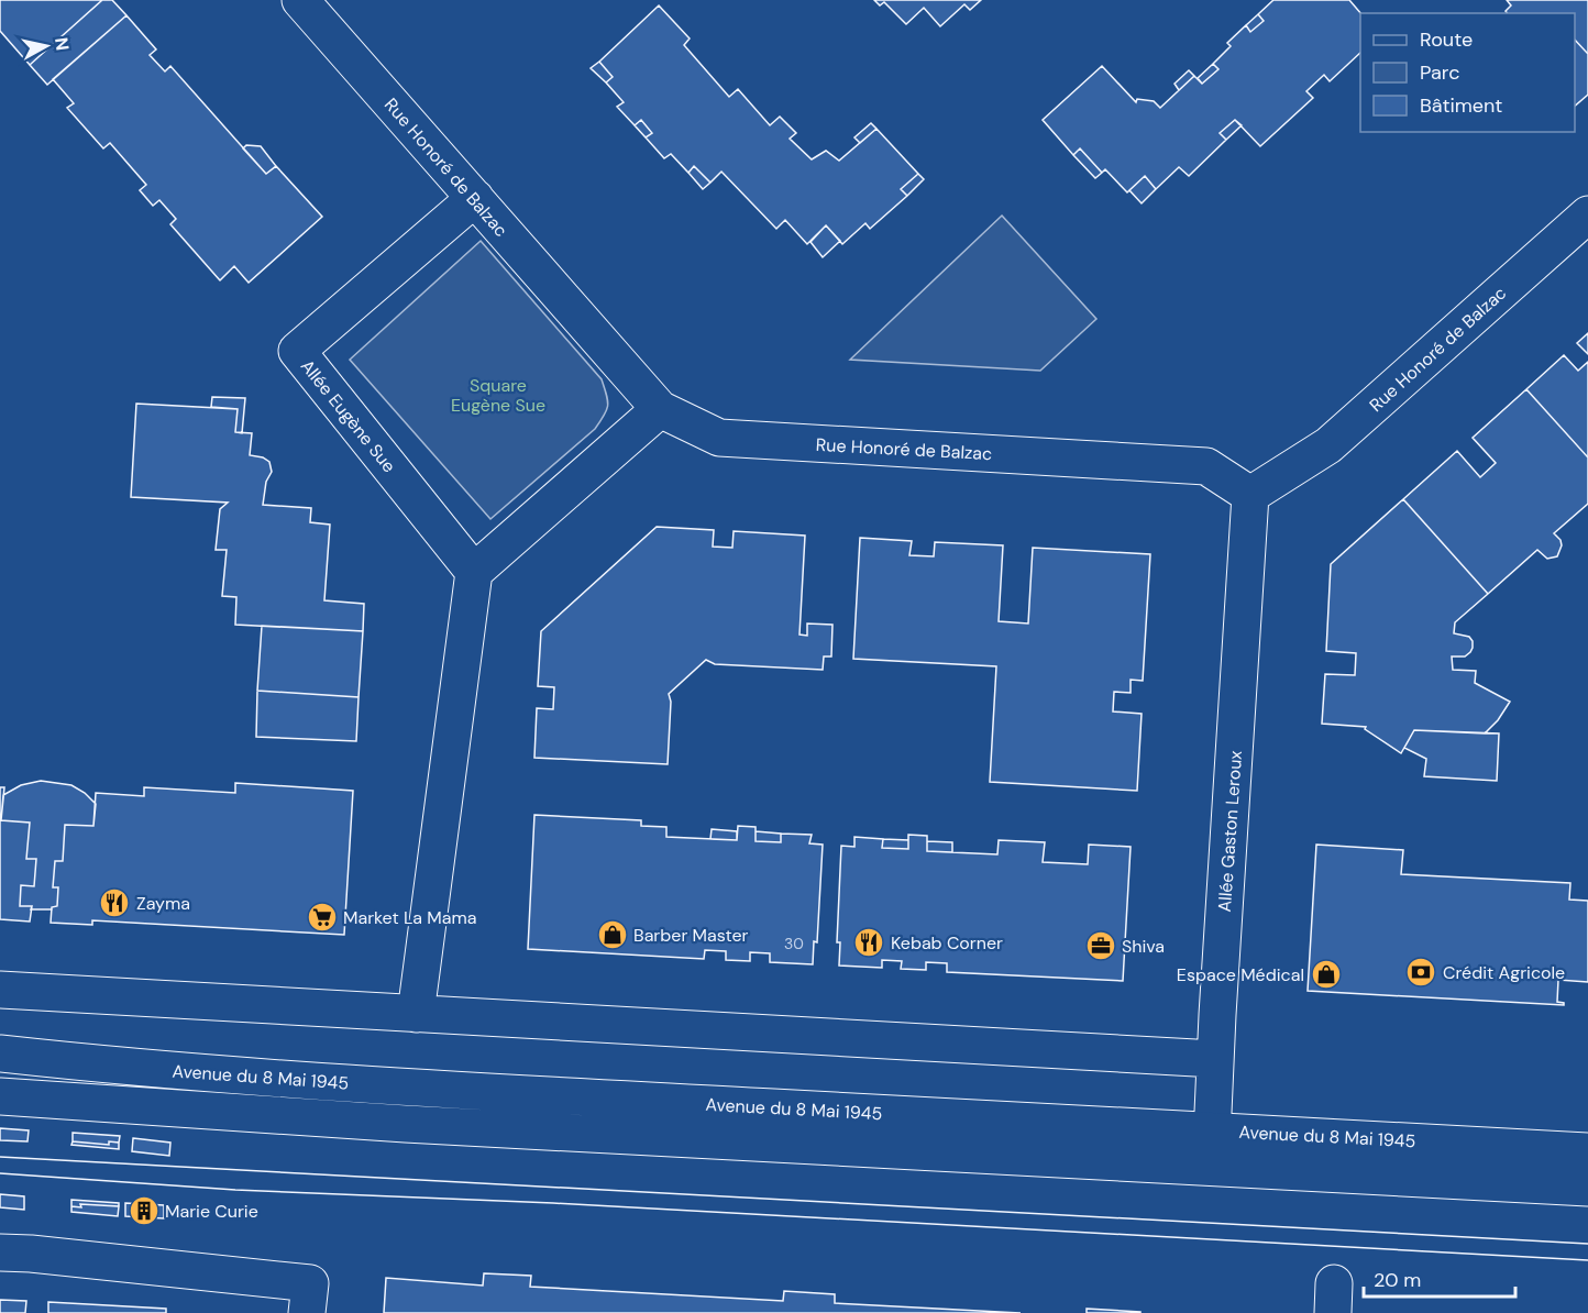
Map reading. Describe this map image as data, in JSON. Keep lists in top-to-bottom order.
{
  "streets": {
    "street": [
      "Rue Honoré de Balzac",
      "Allée Eugène Sue",
      "Allée Gaston Leroux",
      "Avenue du 8 Mai 1945"
    ]
  },
  "crossings": [
    ["Rue Honoré de Balzac", "Allée Eugène Sue"],
    ["Rue Honoré de Balzac", "Allée Gaston Leroux"],
    ["Allée Gaston Leroux", "Avenue du 8 Mai 1945"]
  ],
  "parks": ["Square Eugène Sue"],
  "places": {
    "restaurant": ["Zayma", "Kebab Corner"],
    "supermarket": ["Market La Mama"],
    "shop": ["Barber Master", "Espace Médical"],
    "office": ["Shiva"],
    "bank": ["Crédit Agricole"],
    "building": ["Marie Curie"]
  },
  "house_numbers": ["30"],
  "legend": ["Route", "Parc", "Bâtiment"],
  "scale_bar": "20 m",
  "north": "right"
}
